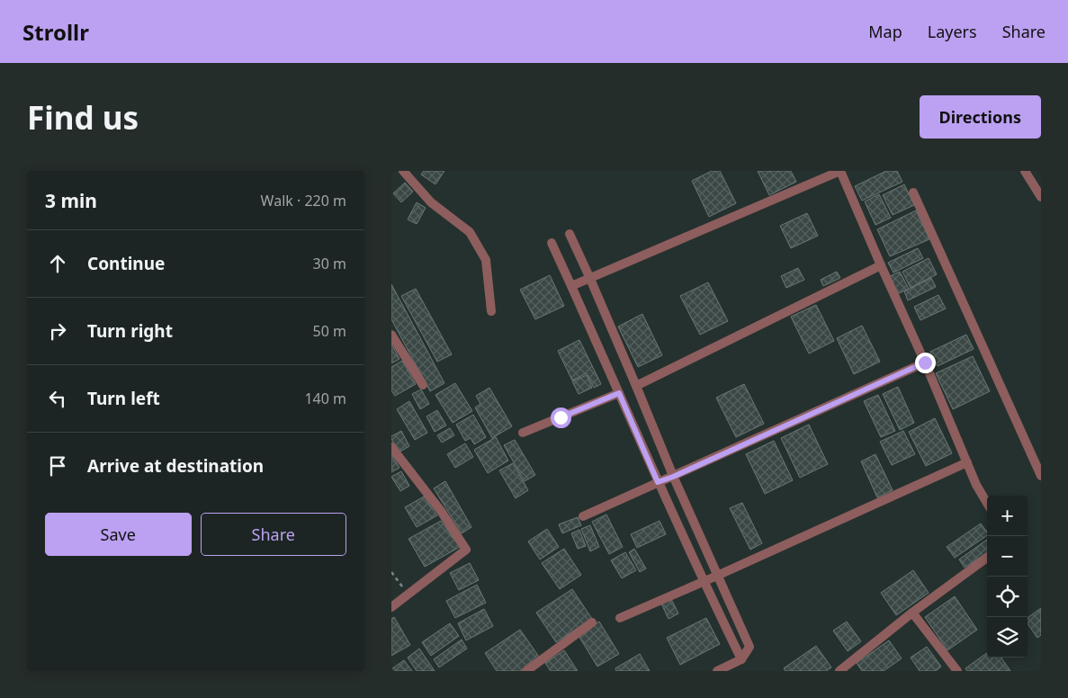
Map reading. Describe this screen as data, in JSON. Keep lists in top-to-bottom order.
{
  "page": {
    "header": "Strollr",
    "nav": ["Map", "Layers", "Share"],
    "buttons": [
      "Directions",
      ["Save", "Share"]
    ],
    "title": "Find us",
    "heading": ["3 min", "Walk · 220 m"],
    "list": [
      ["Continue", "30 m"],
      ["Turn right", "50 m"],
      ["Turn left", "140 m"],
      "Arrive at destination"
    ],
    "map_buttons": ["+", "−"]
  }
}
